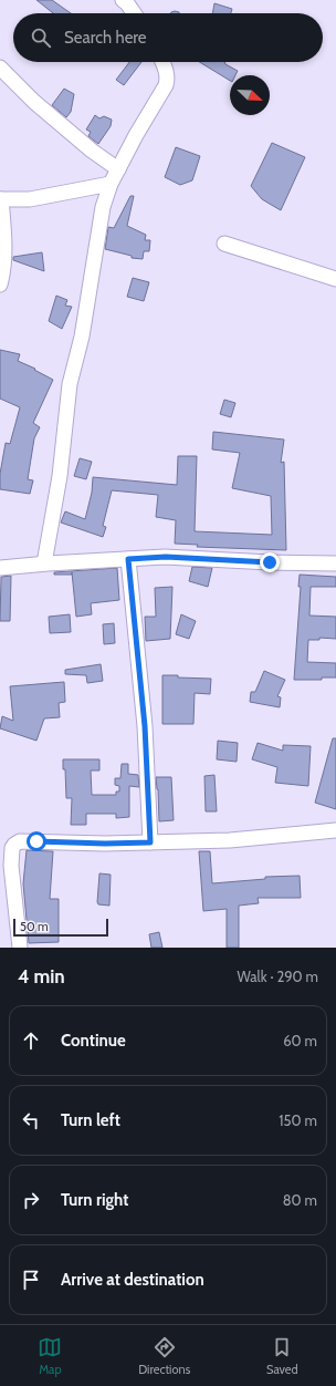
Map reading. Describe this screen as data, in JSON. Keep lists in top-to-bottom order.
{
  "scale_bar": "50 m",
  "north": "bottom right",
  "page": {
    "search": "Search here",
    "scale": "50 m",
    "heading": ["4 min", "Walk · 290 m"],
    "list": [
      ["Continue", "60 m"],
      ["Turn left", "150 m"],
      ["Turn right", "80 m"],
      "Arrive at destination"
    ],
    "nav": ["Map", "Directions", "Saved"]
  }
}
